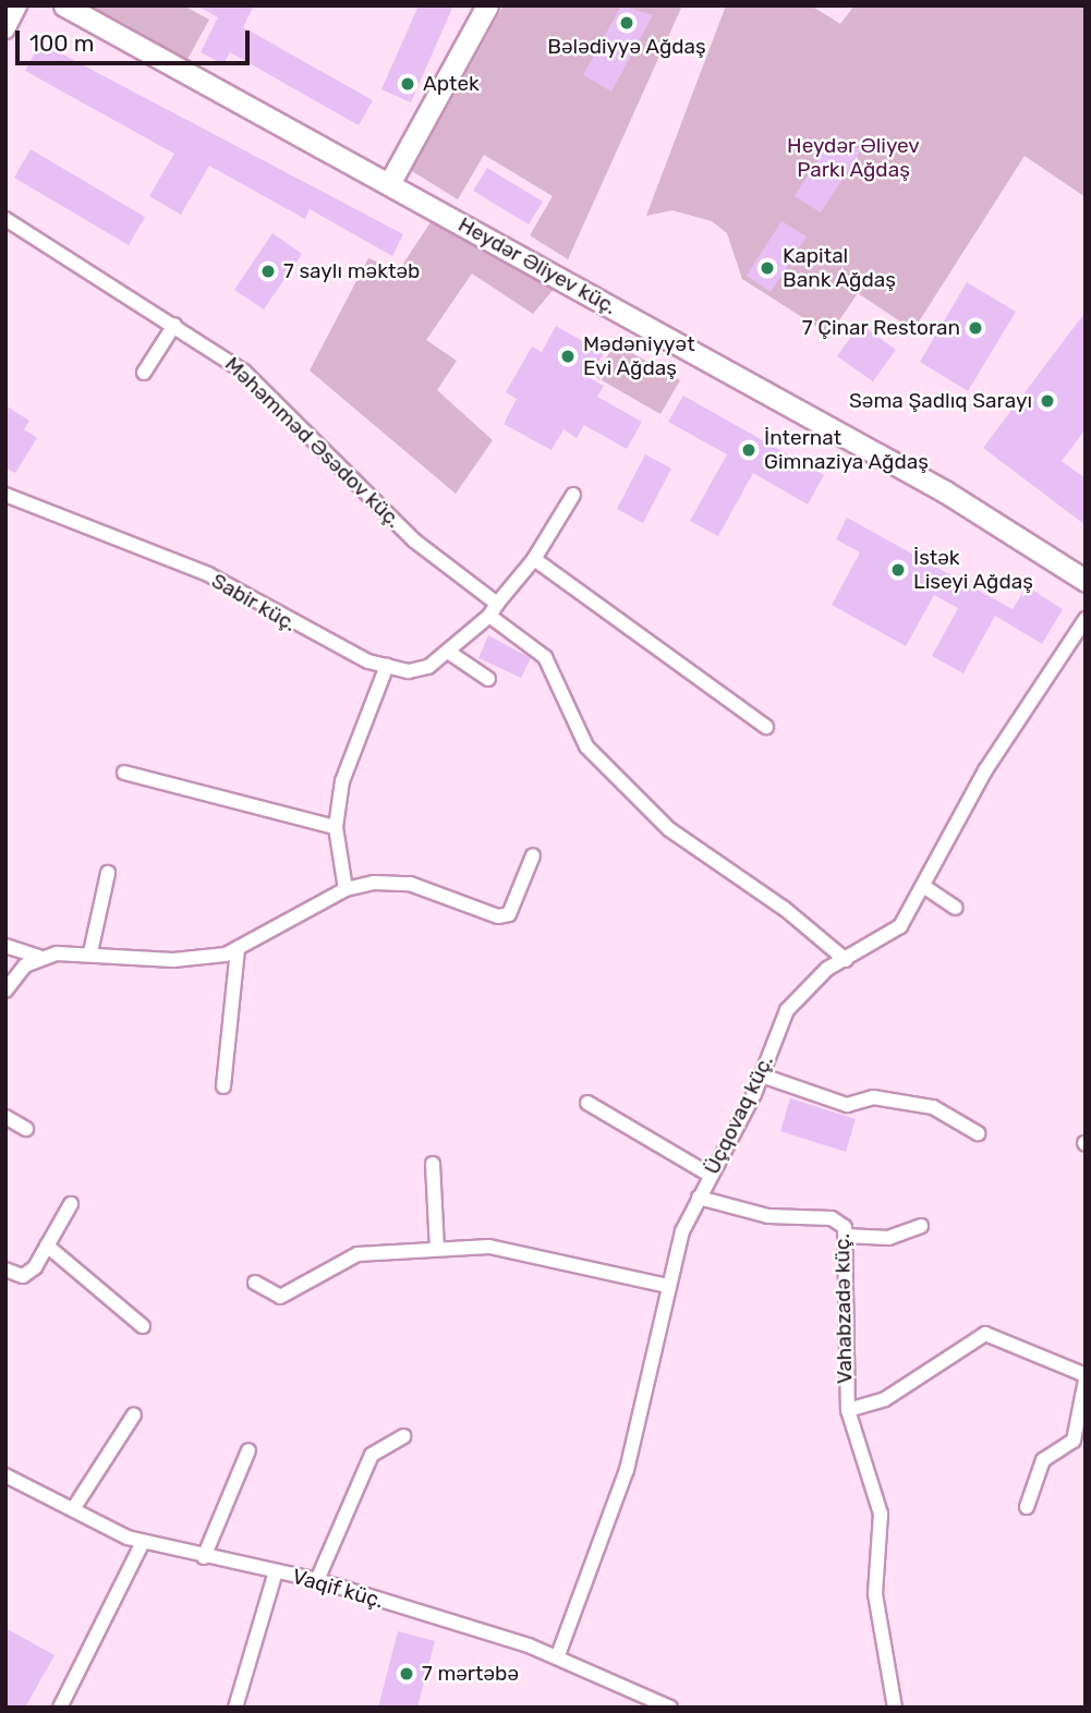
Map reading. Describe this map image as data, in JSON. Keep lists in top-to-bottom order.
{
  "streets": {
    "main road": ["Heydər Əliyev küç."],
    "street": [
      "Məhəmməd Əsədov küç.",
      "Sabir küç.",
      "Üçqovaq küç.",
      "Vahabzadə küç.",
      "Vaqif küç."
    ]
  },
  "crossings": [
    ["Məhəmməd Əsədov küç.", "Sabir küç."],
    ["Məhəmməd Əsədov küç.", "Üçqovaq küç."],
    ["Üçqovaq küç.", "Vahabzadə küç."],
    ["Üçqovaq küç.", "Vaqif küç."]
  ],
  "parks": ["Heydər Əliyev Parkı Ağdaş"],
  "places": [
    "Bələdiyyə Ağdaş",
    "Aptek",
    "Kapital Bank Ağdaş",
    "7 saylı məktəb",
    "7 Çinar Restoran",
    "Mədəniyyət Evi Ağdaş",
    "Səma Şadlıq Sarayı",
    "İnternat Gimnaziya Ağdaş",
    "İstək Liseyi Ağdaş",
    "7 mərtəbə"
  ],
  "scale_bar": "100 m"
}
